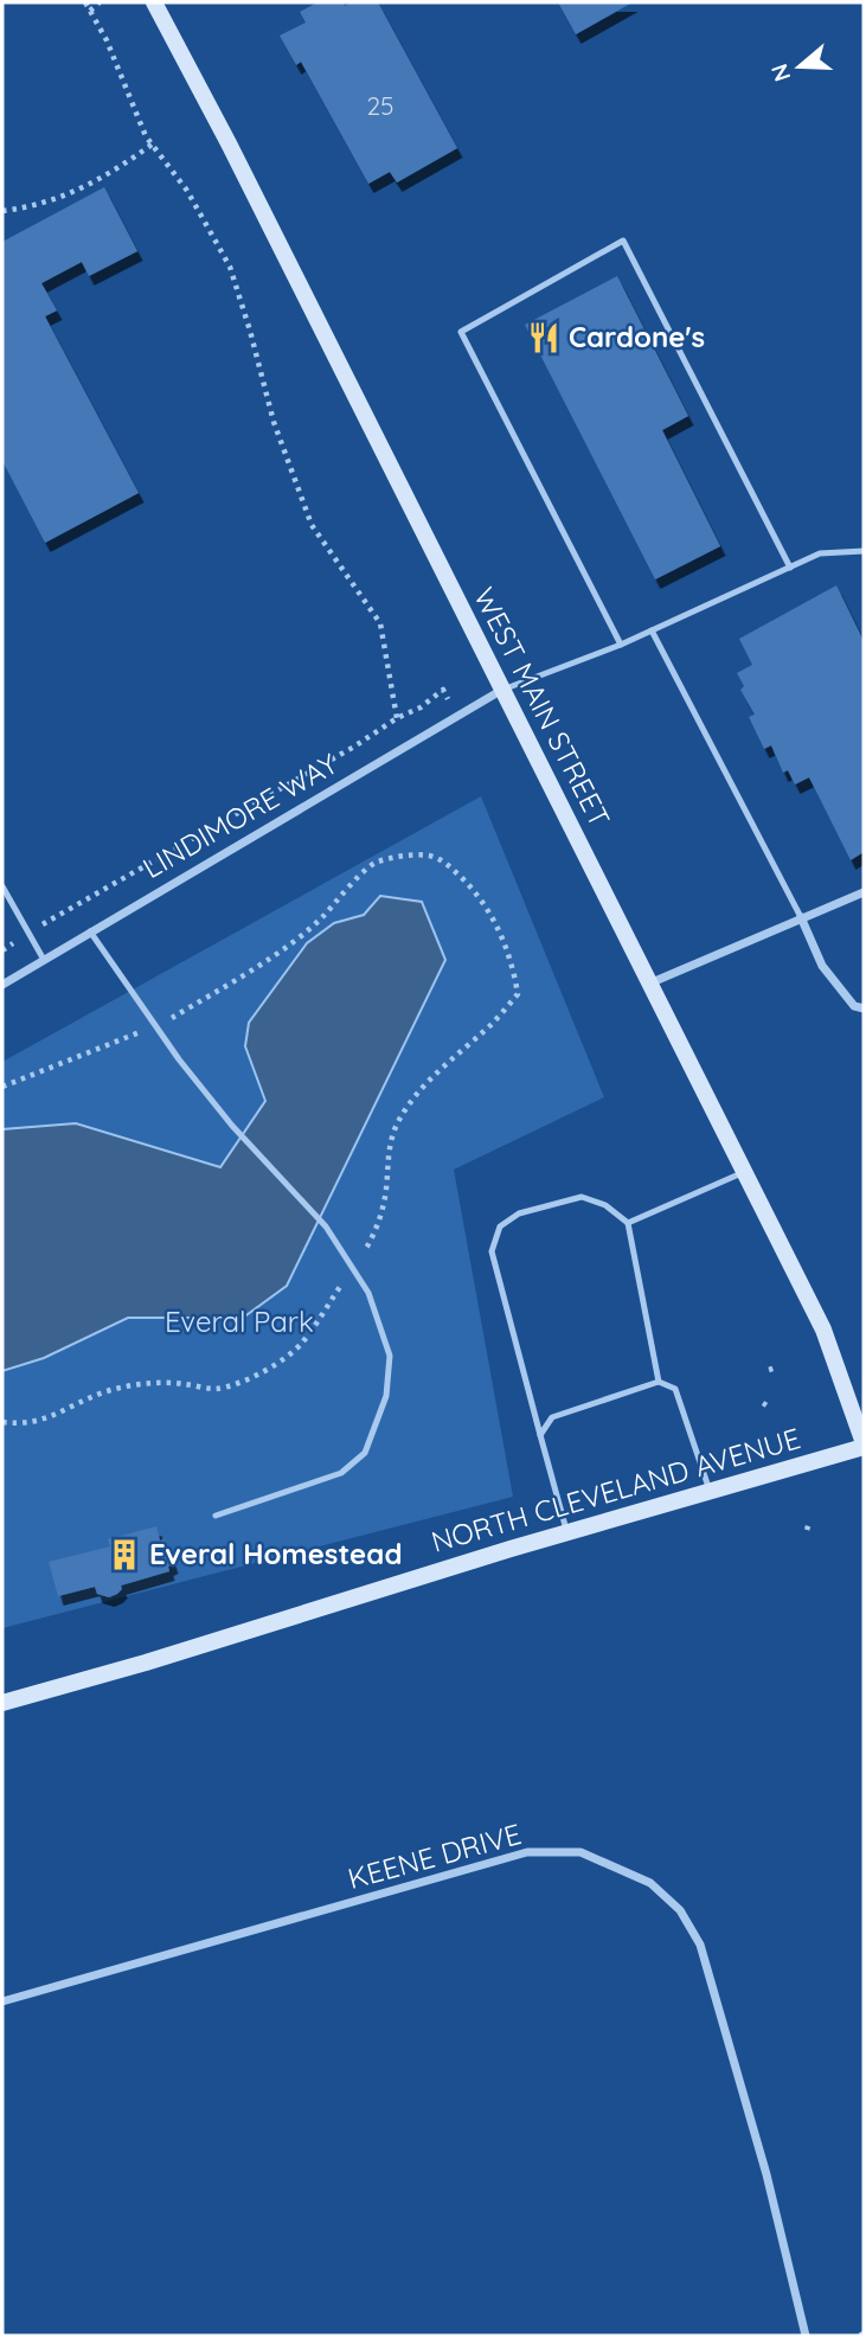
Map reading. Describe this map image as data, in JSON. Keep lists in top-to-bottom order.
{
  "streets": {
    "main road": ["WEST MAIN STREET", "NORTH CLEVELAND AVENUE"],
    "street": ["LINDIMORE WAY", "KEENE DRIVE"]
  },
  "crossings": [
    ["WEST MAIN STREET", "LINDIMORE WAY"],
    ["WEST MAIN STREET", "NORTH CLEVELAND AVENUE"]
  ],
  "parks": ["Everal Park"],
  "places": {
    "restaurant": ["Cardone's"],
    "building": ["Everal Homestead"]
  },
  "house_numbers": ["25"],
  "north": "left"
}
